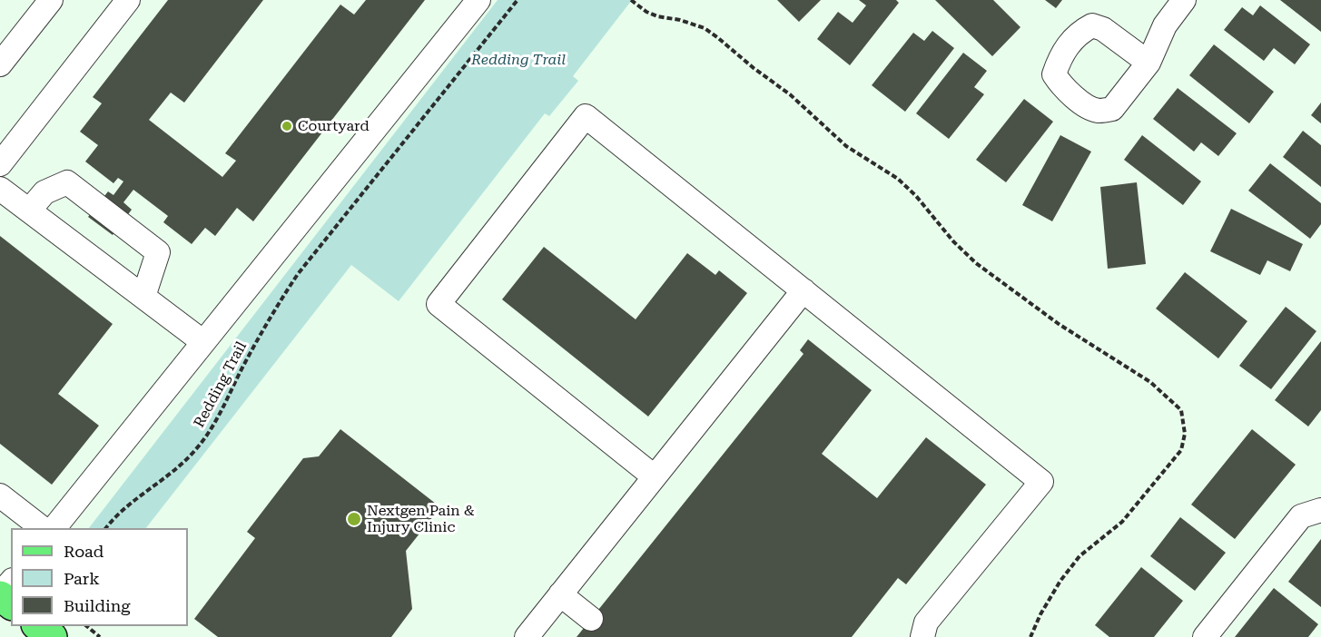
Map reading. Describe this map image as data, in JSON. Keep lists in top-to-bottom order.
{
  "streets": {
    "path": ["Redding Trail"]
  },
  "parks": ["Redding Trail"],
  "places": ["Courtyard", "Nextgen Pain & Injury Clinic"],
  "legend": ["Road", "Park", "Building"]
}
